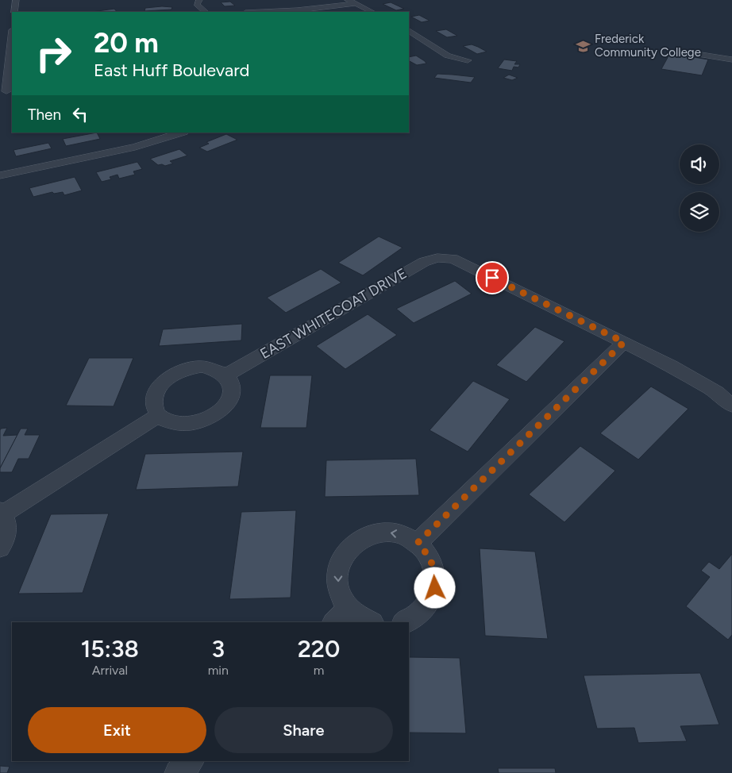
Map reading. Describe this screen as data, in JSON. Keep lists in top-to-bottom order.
{
  "streets": {
    "street": ["EAST WHITECOAT DRIVE"]
  },
  "places": {
    "school or university": ["Frederick Community College"]
  },
  "page": {
    "turn": ["20 m", "East Huff Boulevard"],
    "then": "Then",
    "eta": [
      "15:38",
      "Arrival",
      "3",
      "min",
      "220",
      "m"
    ],
    "buttons": ["Exit", "Share"]
  }
}
